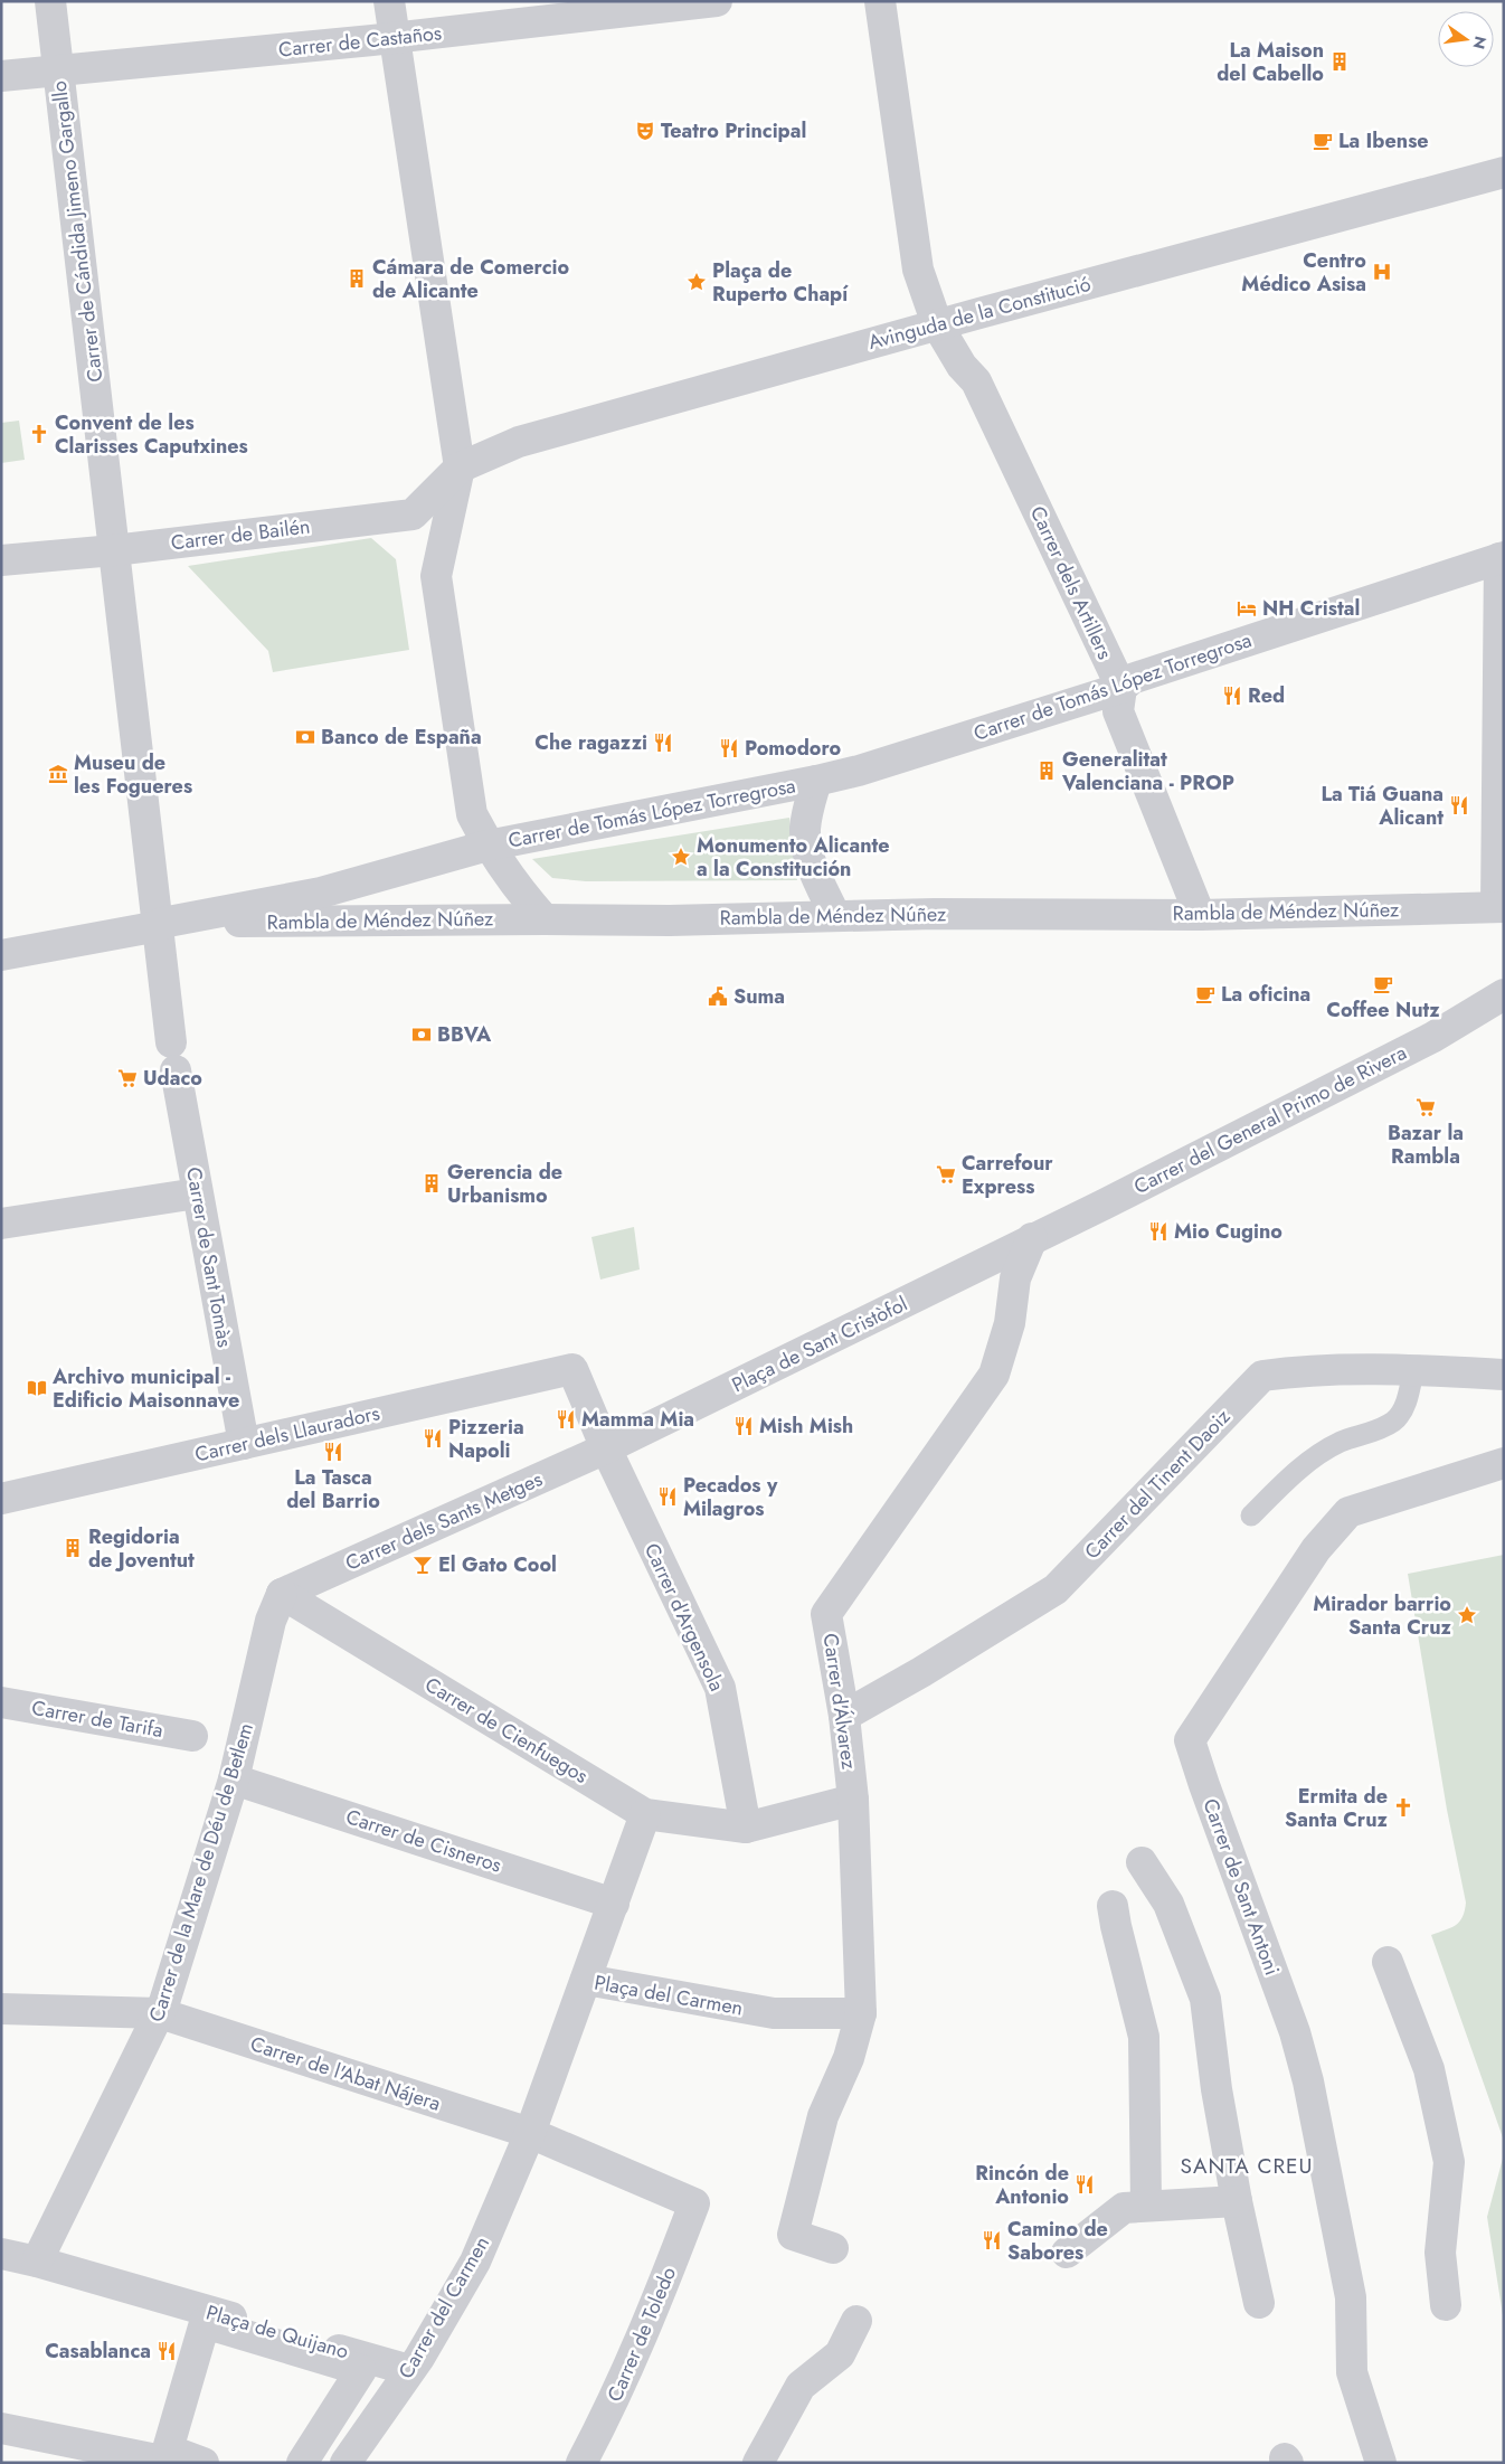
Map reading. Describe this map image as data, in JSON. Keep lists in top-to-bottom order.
{
  "streets": {
    "street": [
      "Carrer de Castaños",
      "Carrer de Cándida Jimeno Gargallo",
      "Avinguda de la Constitució",
      "Carrer de Bailén",
      "Carrer dels Artillers",
      "Carrer de Tomás López Torregrosa",
      "Rambla de Méndez Núñez",
      "Carrer del General Primo de Rivera",
      "Carrer de Sant Tomàs",
      "Plaça de Sant Cristòfol",
      "Carrer dels Llauradors",
      "Carrer del Tinent Daoiz",
      "Carrer dels Sants Metges",
      "Carrer d'Argensola",
      "Carrer d'Álvarez",
      "Carrer de Tarifa",
      "Carrer de Cienfuegos",
      "Carrer de Cisneros",
      "Carrer de la Mare de Déu de Betlem",
      "Carrer de Sant Antoni",
      "Plaça del Carmen",
      "Carrer de l'Abat Nájera",
      "Carrer del Carmen",
      "Plaça de Quijano",
      "Carrer de Toledo"
    ]
  },
  "crossings": [
    ["Carrer de Castaños", "Carrer de Cándida Jimeno Gargallo"],
    ["Carrer de Cándida Jimeno Gargallo", "Carrer de Bailén"],
    ["Carrer de Cándida Jimeno Gargallo", "Rambla de Méndez Núñez"],
    ["Carrer de Cándida Jimeno Gargallo", "Carrer de Sant Tomàs"],
    ["Avinguda de la Constitució", "Carrer de Bailén"],
    ["Avinguda de la Constitució", "Carrer dels Artillers"],
    ["Carrer dels Artillers", "Carrer de Tomás López Torregrosa"],
    ["Carrer dels Artillers", "Rambla de Méndez Núñez"],
    ["Carrer de Tomás López Torregrosa", "Rambla de Méndez Núñez"],
    ["Rambla de Méndez Núñez", "Carrer de Sant Tomàs"],
    ["Carrer del General Primo de Rivera", "Plaça de Sant Cristòfol"],
    ["Carrer del General Primo de Rivera", "Carrer d'Álvarez"],
    ["Carrer de Sant Tomàs", "Carrer dels Llauradors"],
    ["Plaça de Sant Cristòfol", "Carrer dels Sants Metges"],
    ["Plaça de Sant Cristòfol", "Carrer d'Argensola"],
    ["Plaça de Sant Cristòfol", "Carrer d'Álvarez"],
    ["Carrer dels Llauradors", "Carrer d'Argensola"],
    ["Carrer del Tinent Daoiz", "Carrer d'Álvarez"],
    ["Carrer dels Sants Metges", "Carrer d'Argensola"],
    ["Carrer dels Sants Metges", "Carrer de Cienfuegos"],
    ["Carrer dels Sants Metges", "Carrer de la Mare de Déu de Betlem"],
    ["Carrer d'Argensola", "Carrer de Cienfuegos"],
    ["Carrer d'Álvarez", "Plaça del Carmen"],
    ["Carrer de Cienfuegos", "Carrer de la Mare de Déu de Betlem"],
    ["Carrer de Cisneros", "Carrer de la Mare de Déu de Betlem"],
    ["Carrer de la Mare de Déu de Betlem", "Carrer de l'Abat Nájera"],
    ["Plaça del Carmen", "Carrer de l'Abat Nájera"],
    ["Plaça del Carmen", "Carrer del Carmen"],
    ["Plaça del Carmen", "Carrer de Toledo"],
    ["Carrer de l'Abat Nájera", "Carrer del Carmen"],
    ["Carrer de l'Abat Nájera", "Carrer de Toledo"],
    ["Carrer del Carmen", "Plaça de Quijano"],
    ["Carrer del Carmen", "Carrer de Toledo"]
  ],
  "districts": ["SANTA CREU"],
  "places": {
    "building": [
      "La Maison del Cabello",
      "Cámara de Comercio de Alicante",
      "Generalitat Valenciana - PROP",
      "Gerencia de Urbanismo",
      "Regidoria de Joventut"
    ],
    "theatre": ["Teatro Principal"],
    "cafe": ["La Ibense", "Coffee Nutz", "La oficina"],
    "hospital": ["Centro Médico Asisa"],
    "place": ["Plaça de Ruperto Chapí", "Monumento Alicante a la Constitución", "Mirador barrio Santa Cruz"],
    "church": ["Convent de les Clarisses Caputxines", "Ermita de Santa Cruz"],
    "hotel": ["NH Cristal"],
    "restaurant": [
      "Red",
      "Che ragazzi",
      "Pomodoro",
      "La Tiá Guana Alicant",
      "Mio Cugino",
      "Mamma Mia",
      "Mish Mish",
      "Pizzeria Napoli",
      "La Tasca del Barrio",
      "Pecados y Milagros",
      "Rincón de Antonio",
      "Camino de Sabores",
      "Casablanca"
    ],
    "bank": ["Banco de España", "BBVA"],
    "museum": ["Museu de les Fogueres"],
    "public building": ["Suma"],
    "supermarket": ["Udaco", "Bazar la Rambla", "Carrefour Express"],
    "library": ["Archivo municipal - Edificio Maisonnave"],
    "bar": ["El Gato Cool"]
  },
  "north": "right"
}
